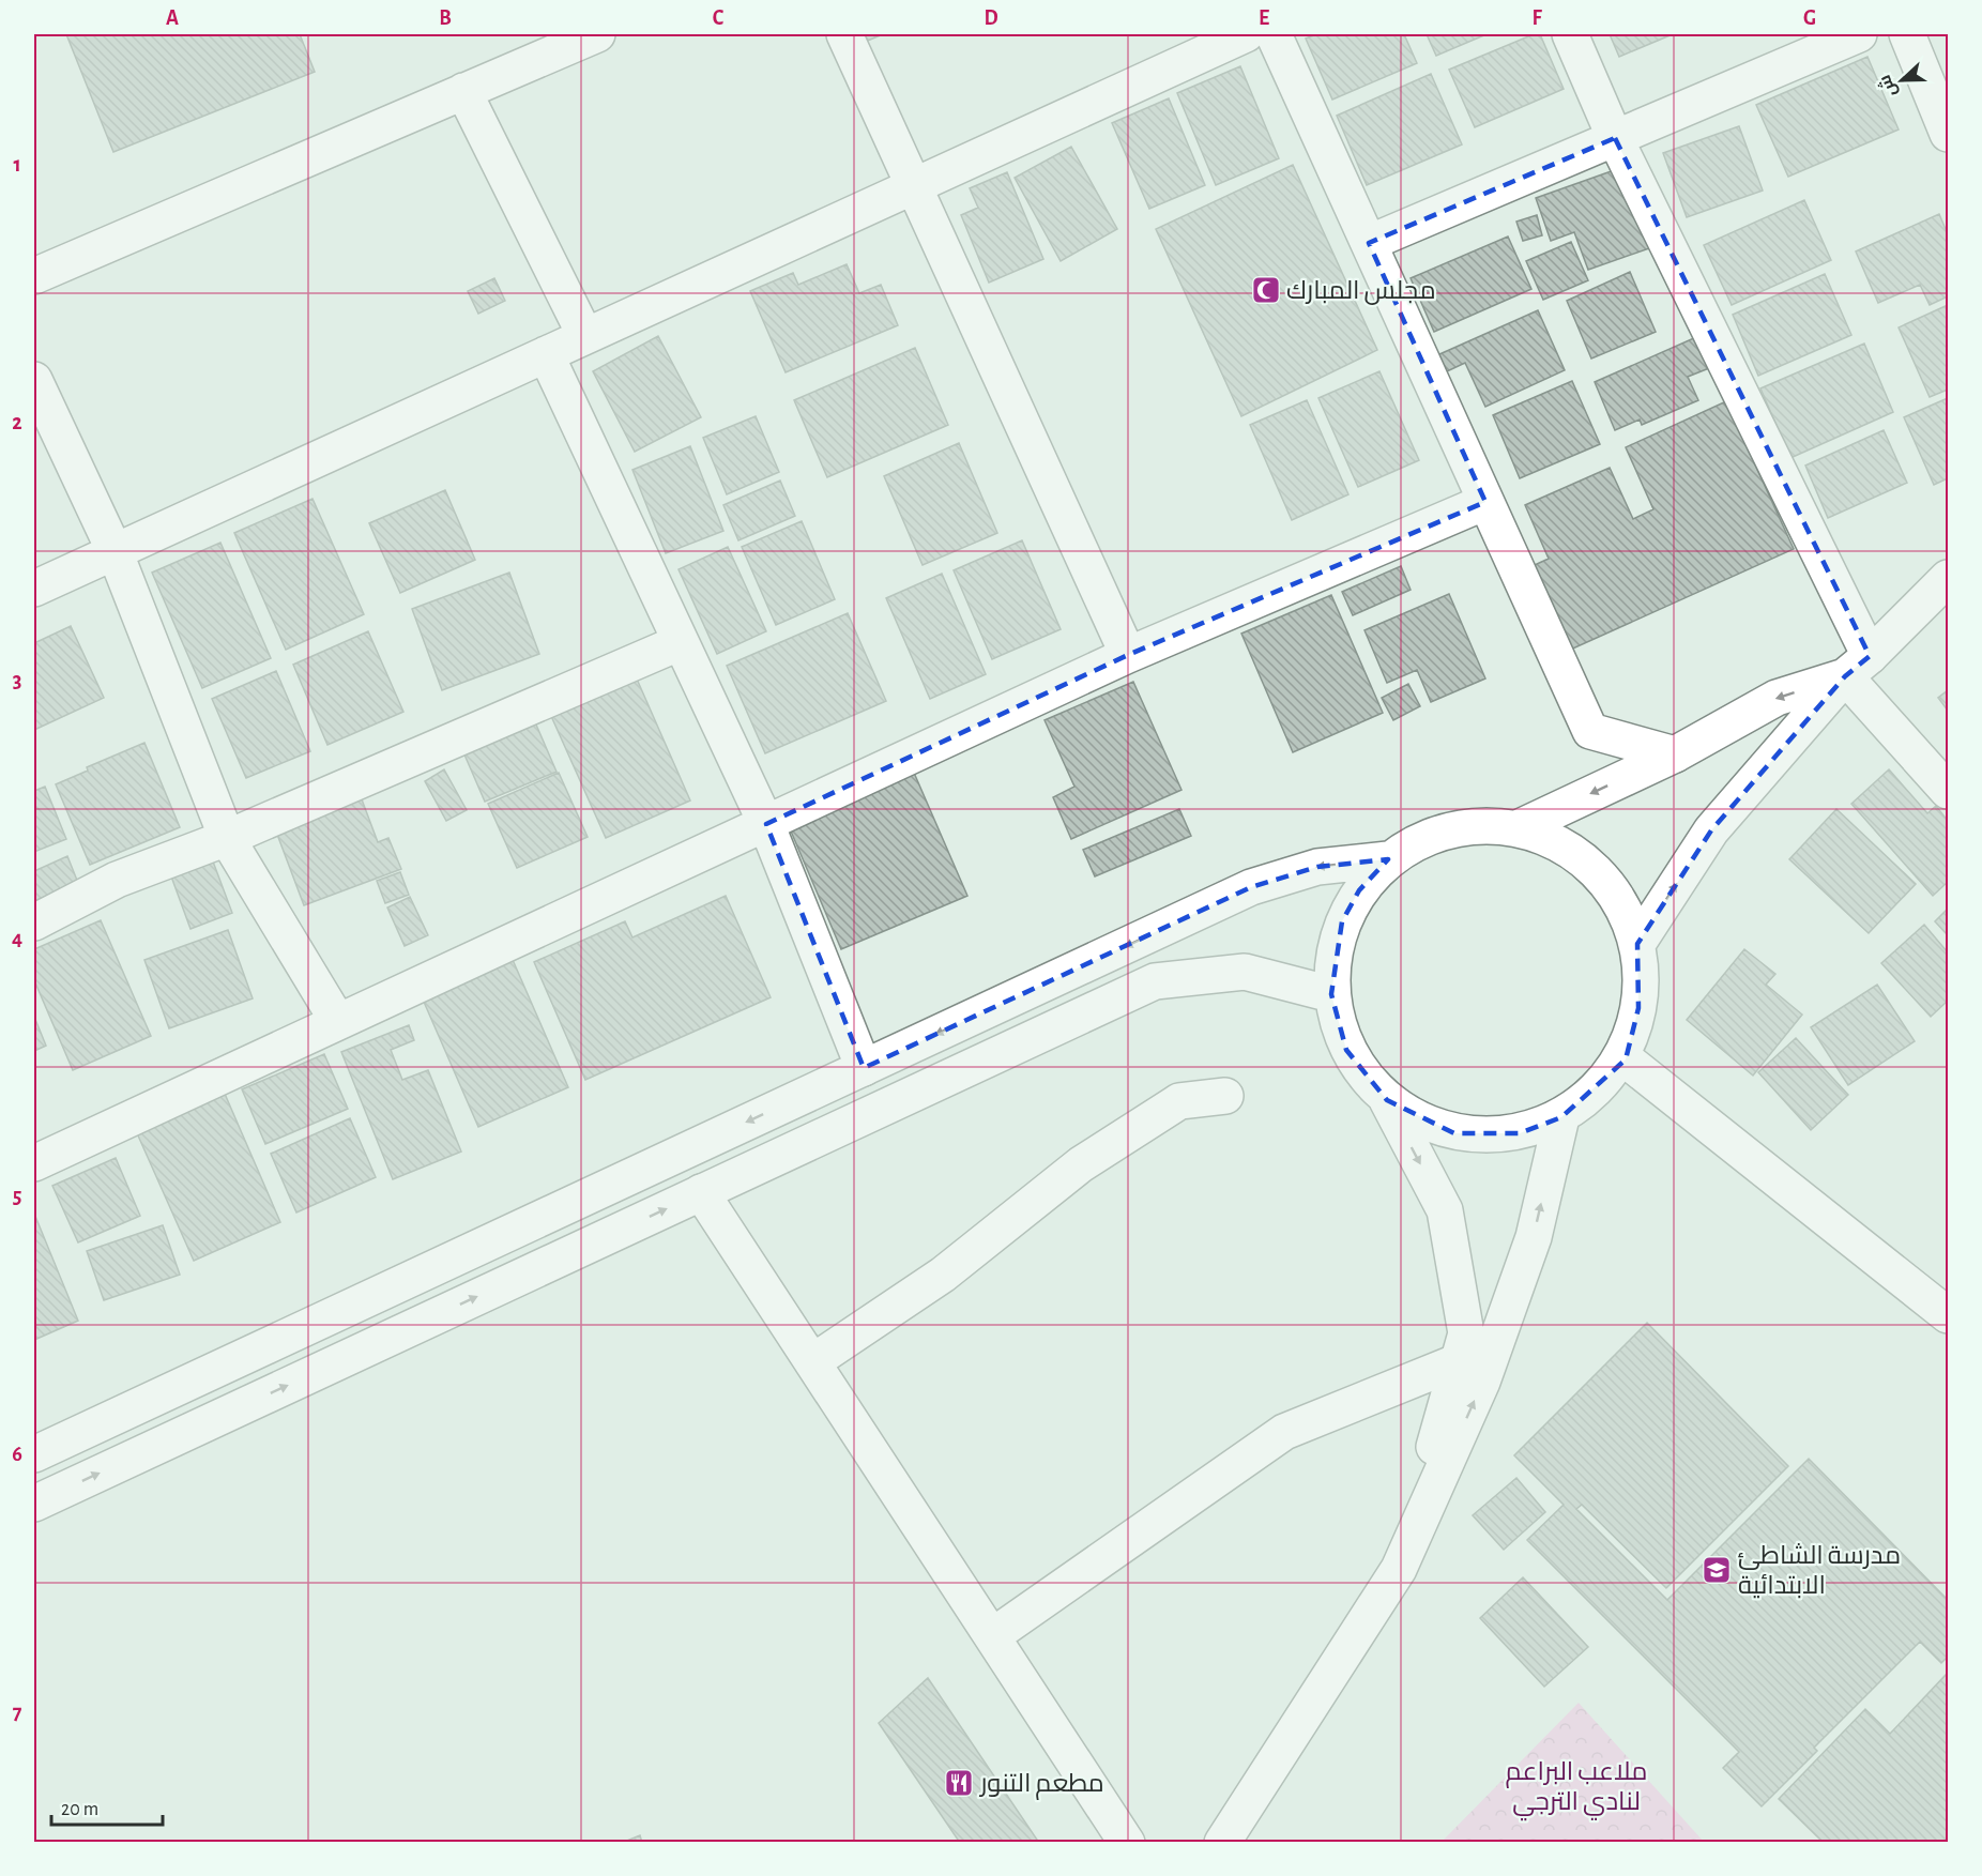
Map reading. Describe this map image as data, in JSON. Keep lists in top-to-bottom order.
{
  "parks": ["ملاعب البراعم لنادي الترجي"],
  "places": {
    "mosque": ["مجلس المبارك"],
    "school or university": ["مدرسة الشاطئ الابتدائية"],
    "restaurant": ["مطعم التنور"]
  },
  "scale_bar": "20 m",
  "north": "left",
  "grid": {
    "columns": [
      "A",
      "B",
      "C",
      "D",
      "E",
      "F",
      "G"
    ],
    "rows": [
      "1",
      "2",
      "3",
      "4",
      "5",
      "6",
      "7"
    ]
  }
}
